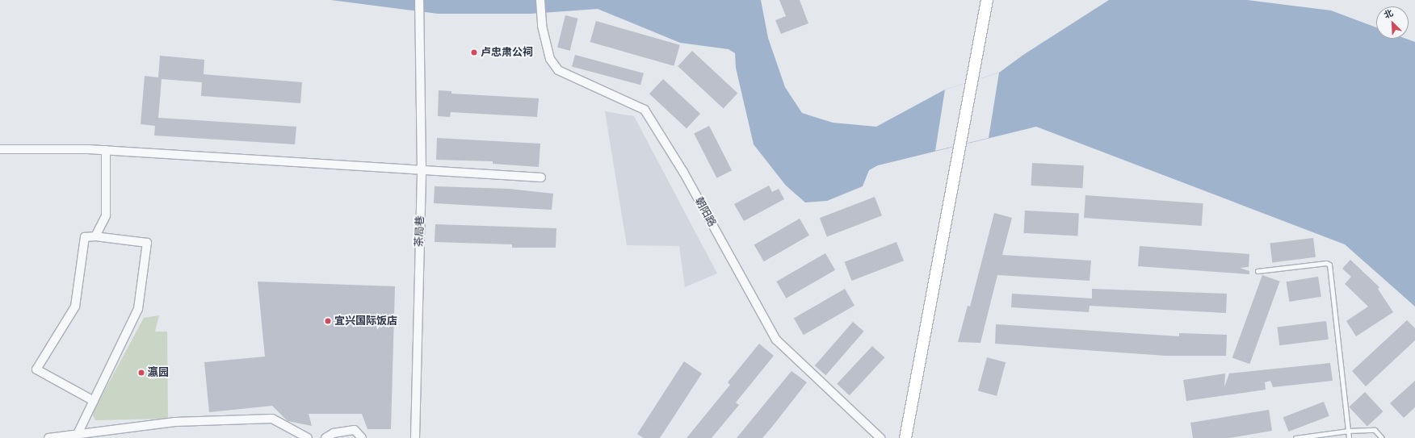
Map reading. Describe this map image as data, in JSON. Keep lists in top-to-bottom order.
{
  "streets": {
    "street": ["朝阳路", "茶局巷"]
  },
  "places": ["卢忠肃公祠", "宜兴国际饭店", "瀛园"],
  "north": "top left"
}
